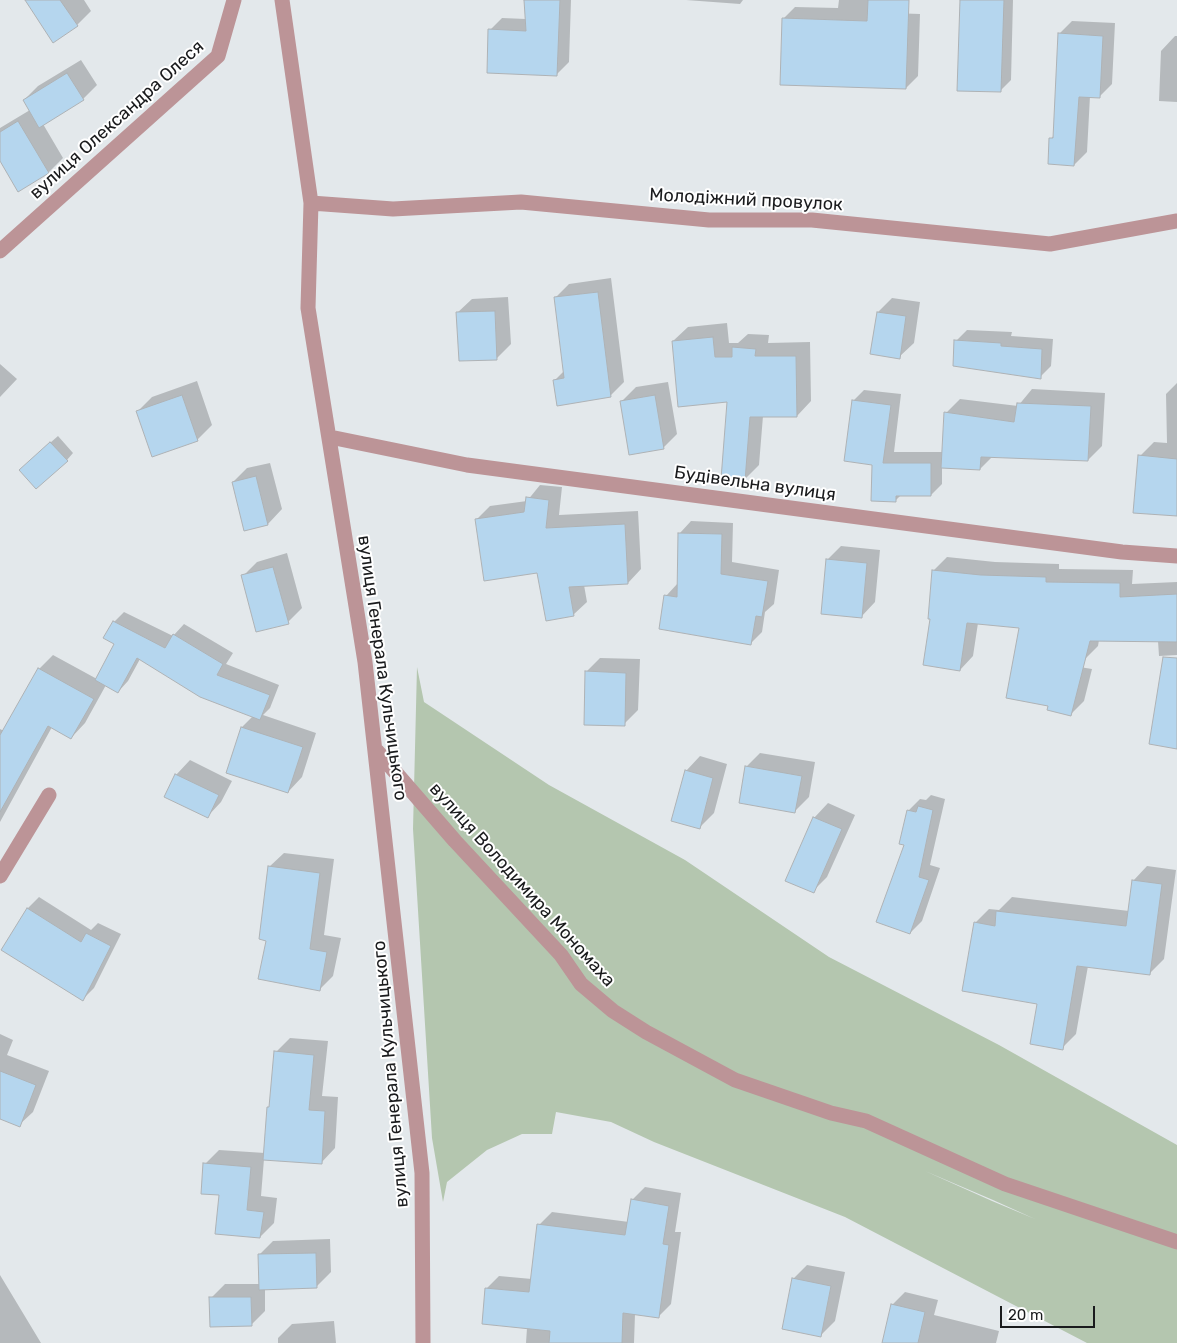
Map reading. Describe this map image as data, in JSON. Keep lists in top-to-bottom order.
{
  "streets": {
    "street": [
      "вулиця Олександра Олеся",
      "Молодіжний провулок",
      "Будівельна вулиця",
      "вулиця Генерала Кульчицького",
      "вулиця Володимира Мономаха"
    ]
  },
  "crossings": [
    ["Молодіжний провулок", "вулиця Генерала Кульчицького"],
    ["Будівельна вулиця", "вулиця Генерала Кульчицького"],
    ["вулиця Генерала Кульчицького", "вулиця Володимира Мономаха"]
  ],
  "scale_bar": "20 m"
}
